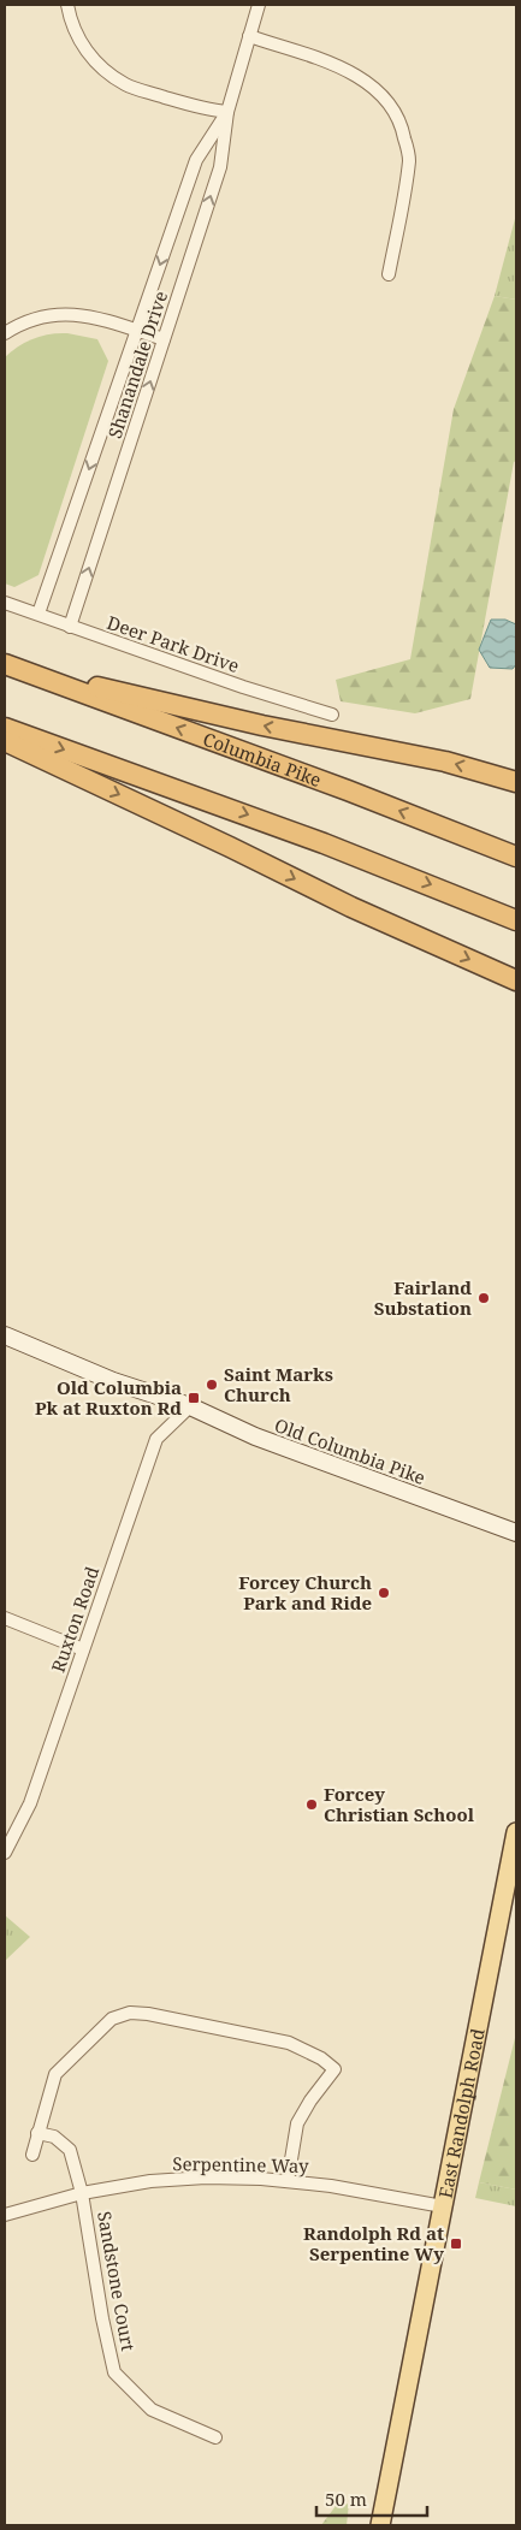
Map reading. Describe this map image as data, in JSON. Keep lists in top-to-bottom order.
{
  "streets": {
    "highway": ["Columbia Pike"],
    "main road": ["Old Columbia Pike", "East Randolph Road"],
    "street": [
      "Shanandale Drive",
      "Deer Park Drive",
      "Ruxton Road",
      "Serpentine Way",
      "Sandstone Court"
    ]
  },
  "crossings": [
    ["Shanandale Drive", "Deer Park Drive"],
    ["Old Columbia Pike", "Ruxton Road"],
    ["East Randolph Road", "Serpentine Way"],
    ["Serpentine Way", "Sandstone Court"]
  ],
  "places": {
    "other": [
      "Fairland Substation",
      "Saint Marks Church",
      "Forcey Church Park and Ride",
      "Forcey Christian School"
    ],
    "transit": ["Old Columbia Pk at Ruxton Rd", "Randolph Rd at Serpentine Wy"]
  },
  "scale_bar": "50 m"
}
